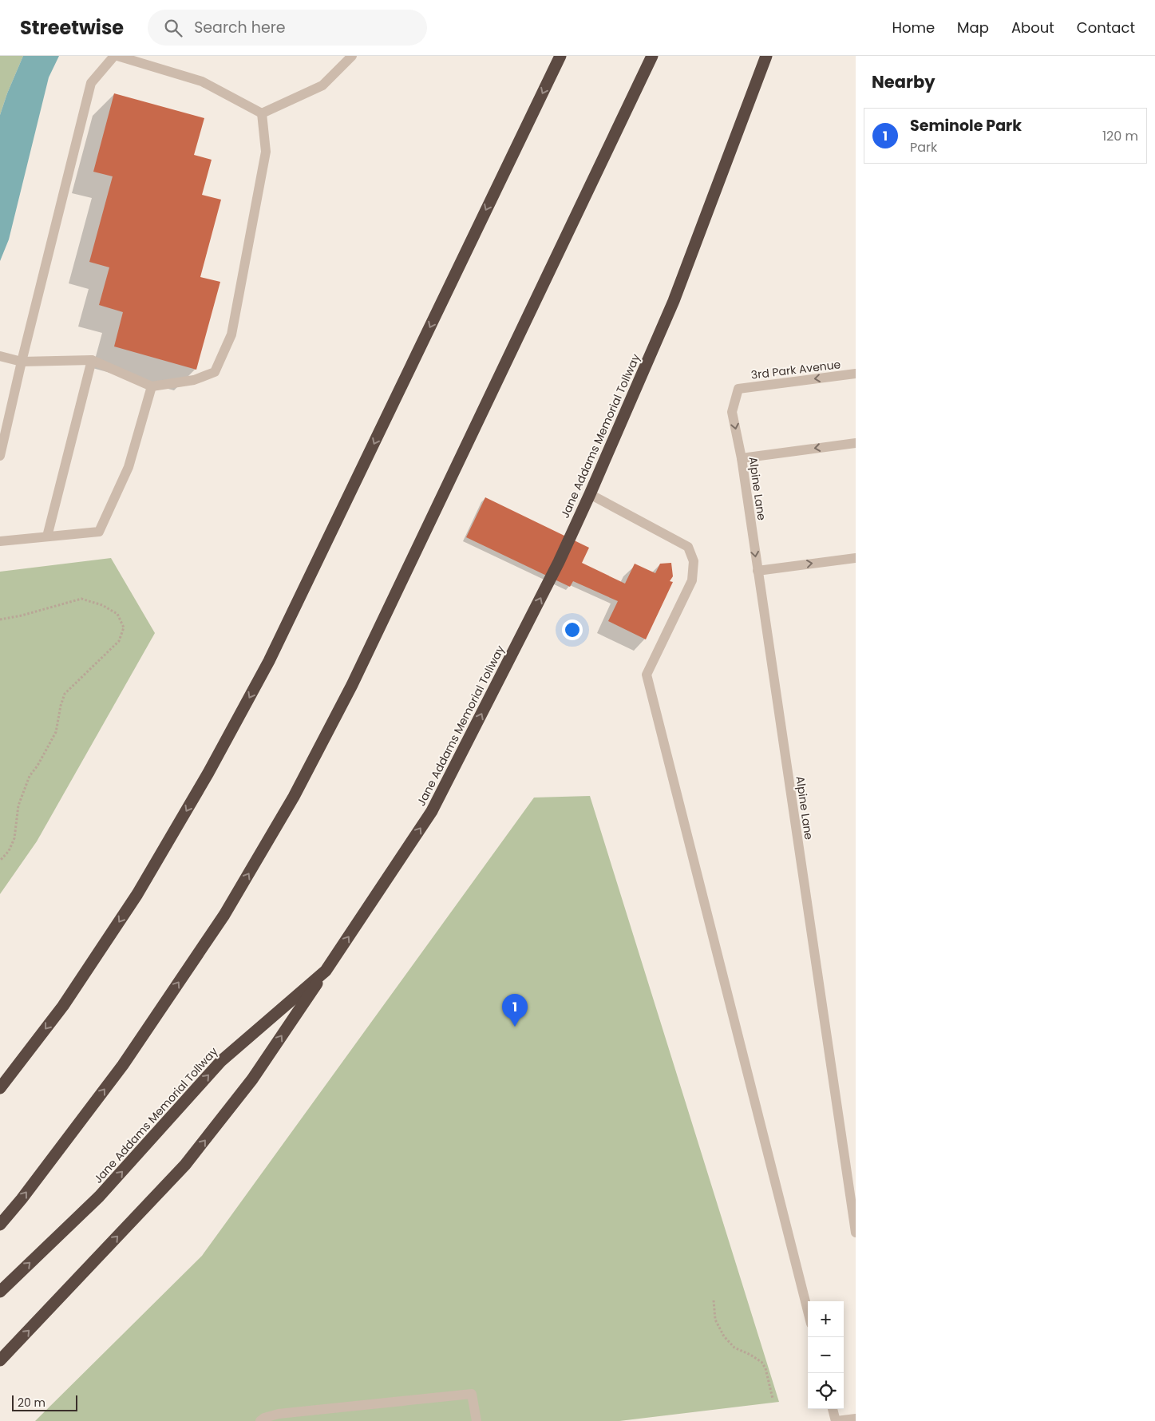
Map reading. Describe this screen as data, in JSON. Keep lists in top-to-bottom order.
{
  "streets": {
    "highway": ["Jane Addams Memorial Tollway"],
    "street": ["3rd Park Avenue", "Alpine Lane"]
  },
  "crossings": [
    ["3rd Park Avenue", "Alpine Lane"]
  ],
  "scale_bar": "20 m",
  "page": {
    "header": "Streetwise",
    "search": "Search here",
    "nav": [
      "Home",
      "Map",
      "About",
      "Contact"
    ],
    "heading": "Nearby",
    "list": [
      {
        "mark": "1",
        "name": "Seminole Park",
        "note": "Park",
        "value": "120 m"
      }
    ],
    "pins": "1",
    "map_buttons": ["+", "−"],
    "scale": "20 m"
  }
}
